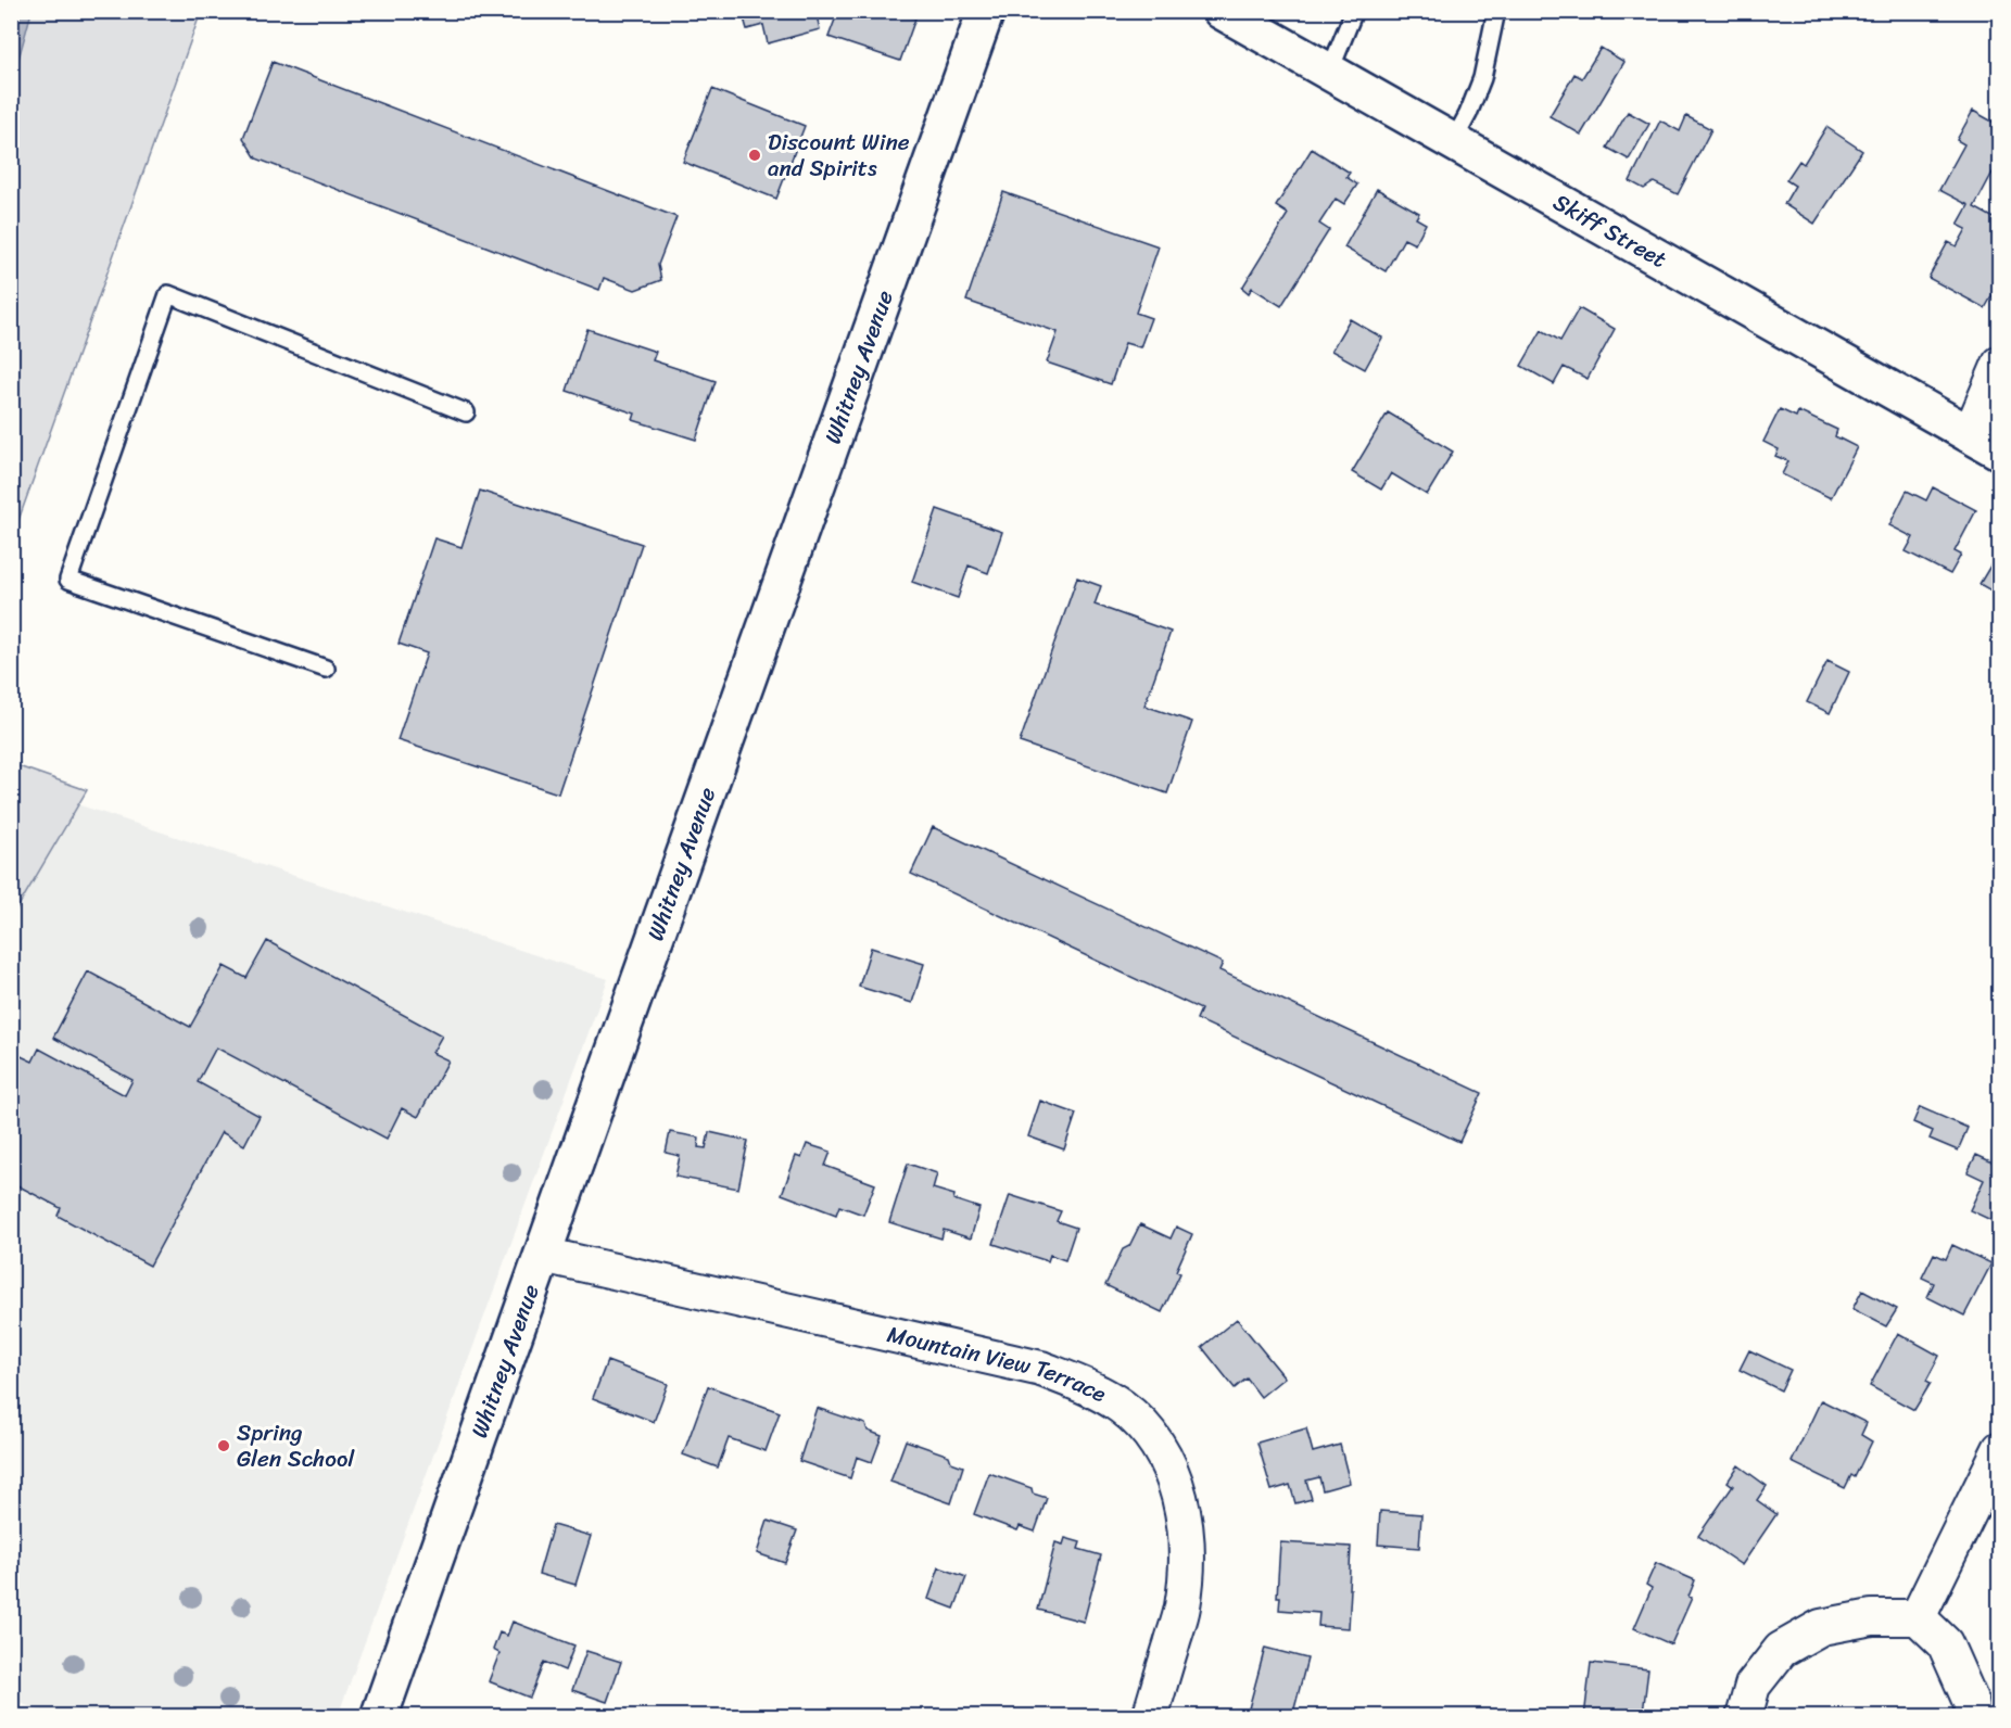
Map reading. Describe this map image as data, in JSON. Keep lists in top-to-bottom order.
{
  "streets": {
    "main road": ["Skiff Street", "Whitney Avenue"],
    "street": ["Mountain View Terrace"]
  },
  "crossings": [
    ["Whitney Avenue", "Mountain View Terrace"]
  ],
  "places": ["Discount Wine and Spirits", "Spring Glen School"]
}
